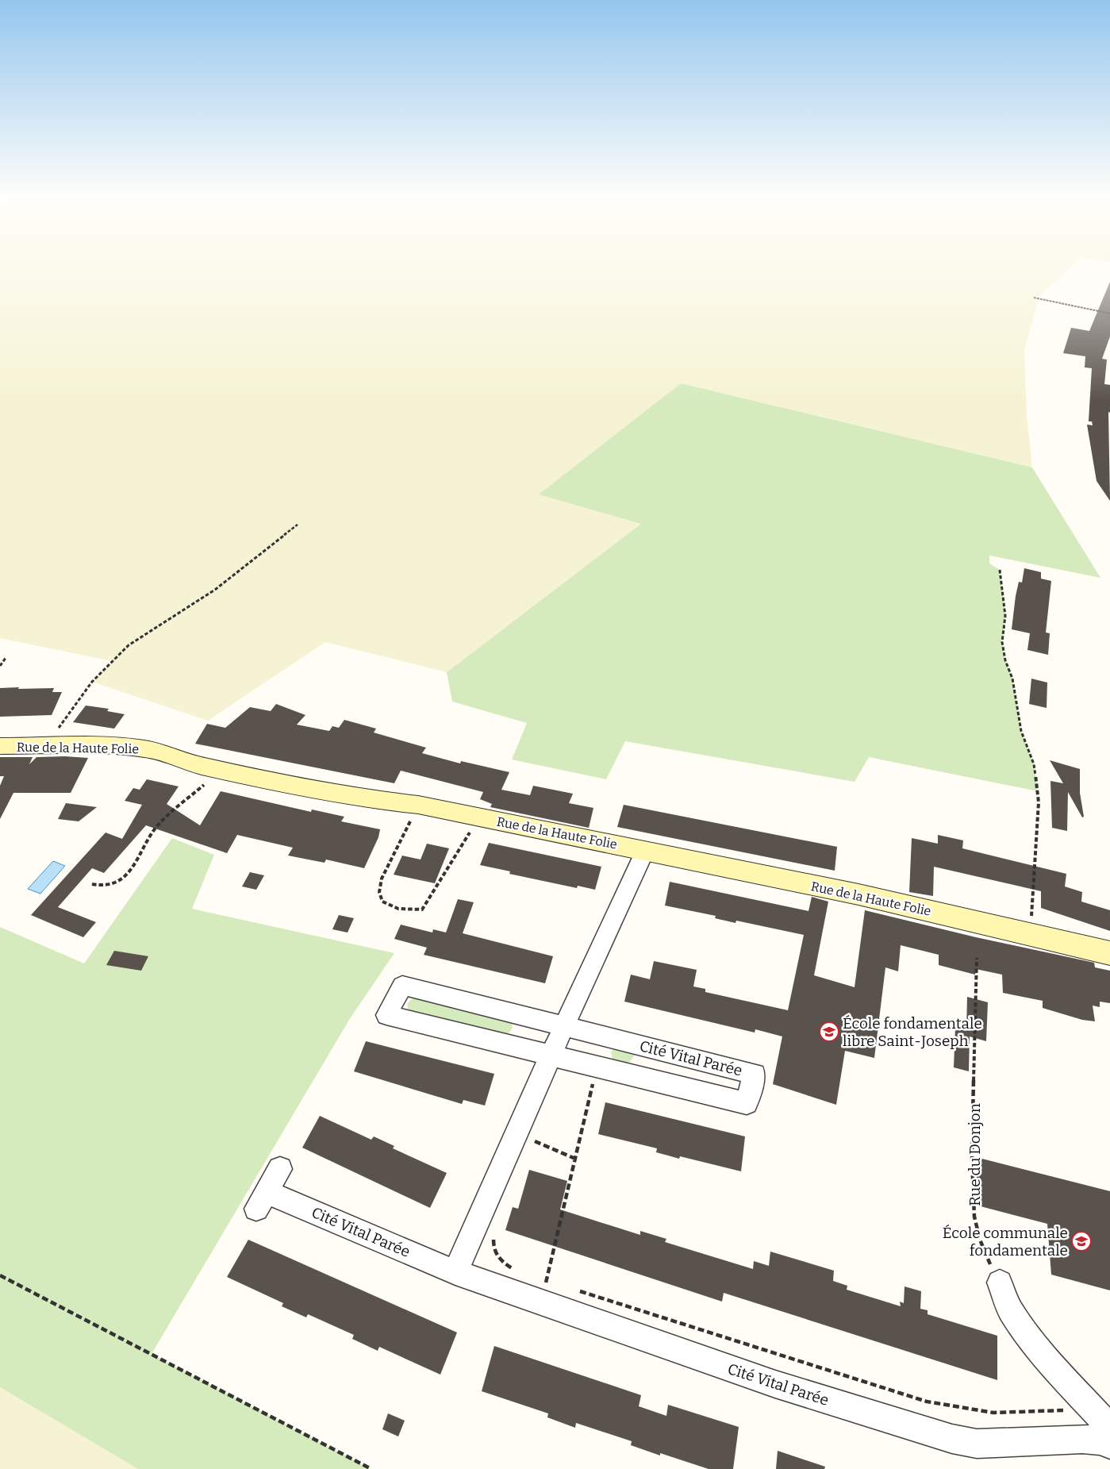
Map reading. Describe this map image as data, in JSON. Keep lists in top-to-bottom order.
{
  "streets": {
    "street": ["Rue de la Haute Folie", "Cité Vital Parée"],
    "path": ["Rue du Donjon"]
  },
  "places": {
    "school or university": ["École fondamentale libre Saint-Joseph", "École communale fondamentale"]
  }
}
